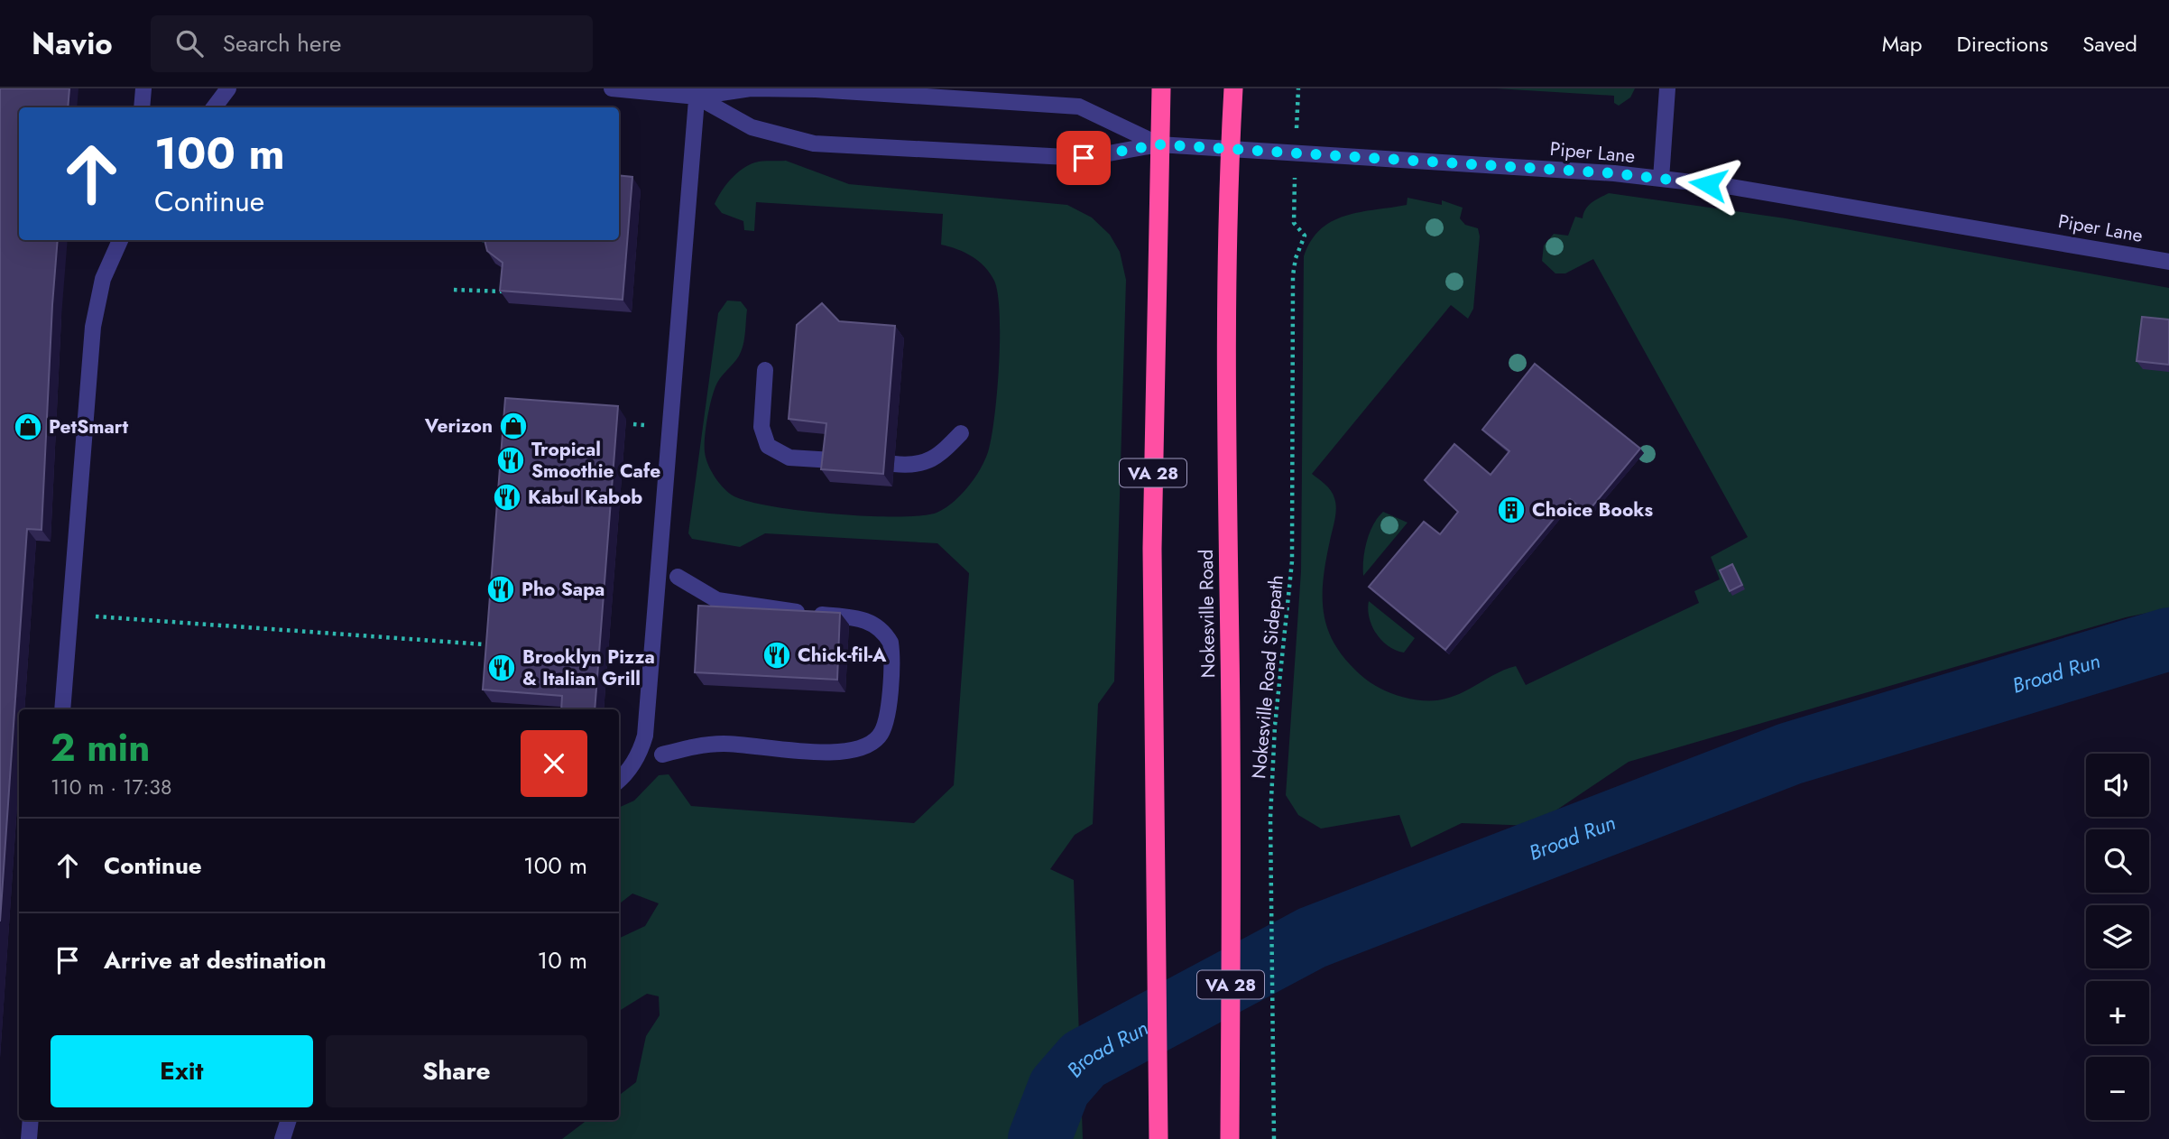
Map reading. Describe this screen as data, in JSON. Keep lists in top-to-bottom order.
{
  "streets": {
    "highway": ["VA 28", "Nokesville Road"],
    "street": ["Piper Lane"],
    "path": ["Nokesville Road Sidepath"]
  },
  "crossings": [
    ["Piper Lane", "VA 28"],
    ["Piper Lane", "Nokesville Road"]
  ],
  "water": ["Broad Run"],
  "places": {
    "shop": ["Verizon", "PetSmart"],
    "restaurant": [
      "Tropical Smoothie Cafe",
      "Kabul Kabob",
      "Pho Sapa",
      "Chick-fil-A",
      "Brooklyn Pizza & Italian Grill"
    ],
    "building": ["Choice Books"]
  },
  "page": {
    "header": "Navio",
    "search": "Search here",
    "nav": ["Map", "Directions", "Saved"],
    "turn": ["100 m", "Continue"],
    "heading": ["2 min", "110 m · 17:38"],
    "map_buttons": ["+", "−"],
    "list": [
      {
        "name": "Continue",
        "value": "100 m"
      },
      {
        "name": "Arrive at destination",
        "value": "10 m"
      }
    ],
    "buttons": ["Exit", "Share"]
  }
}
